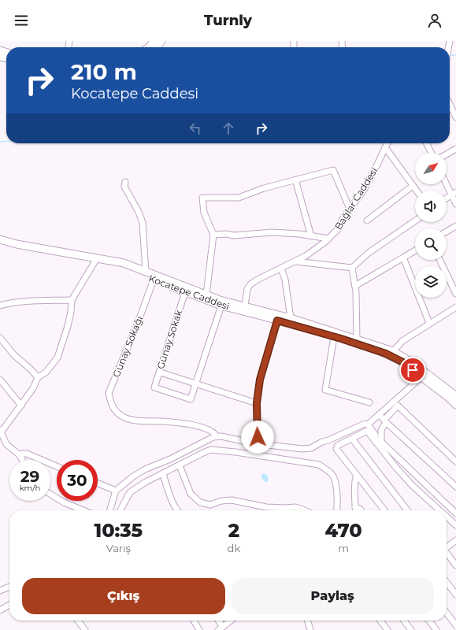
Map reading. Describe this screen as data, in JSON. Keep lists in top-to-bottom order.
{
  "streets": {
    "main road": ["Kocatepe Caddesi"],
    "street": ["Bağlar Caddesi", "Günay Sokak", "Günay Sokağı"]
  },
  "crossings": [
    ["Bağlar Caddesi", "Kocatepe Caddesi"],
    ["Kocatepe Caddesi", "Günay Sokak"],
    ["Kocatepe Caddesi", "Günay Sokağı"]
  ],
  "north": "top right",
  "page": {
    "header": "Turnly",
    "turn": ["210 m", "Kocatepe Caddesi"],
    "speed": "29 km/h",
    "limit": "30",
    "eta": [
      "10:35",
      "Varış",
      "2",
      "dk",
      "470",
      "m"
    ],
    "buttons": ["Çıkış", "Paylaş"]
  }
}
